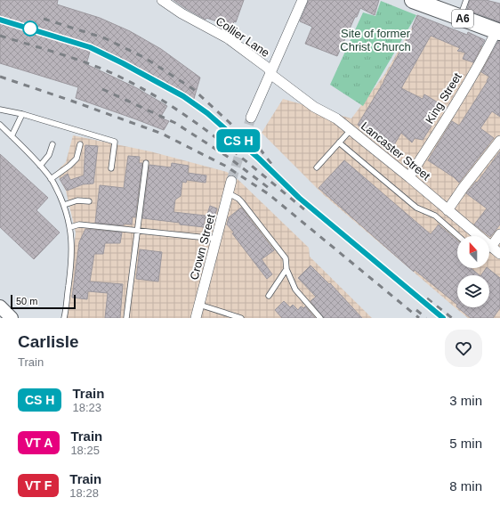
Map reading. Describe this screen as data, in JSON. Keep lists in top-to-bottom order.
{
  "streets": {
    "main road": ["A6"],
    "street": [
      "Collier Lane",
      "King Street",
      "Lancaster Street",
      "Crown Street"
    ]
  },
  "crossings": [
    ["A6", "King Street"],
    ["Collier Lane", "Lancaster Street"],
    ["King Street", "Lancaster Street"]
  ],
  "parks": ["Site of former Christ Church"],
  "scale_bar": "50 m",
  "north": "top",
  "page": {
    "on_map": "CS H",
    "scale": "50 m",
    "heading": ["Carlisle", "Train"],
    "list": [
      {
        "mark": "CS H",
        "name": "Train",
        "note": "18:23",
        "value": "3 min"
      },
      {
        "mark": "VT A",
        "name": "Train",
        "note": "18:25",
        "value": "5 min"
      },
      {
        "mark": "VT F",
        "name": "Train",
        "note": "18:28",
        "value": "8 min"
      }
    ]
  }
}
